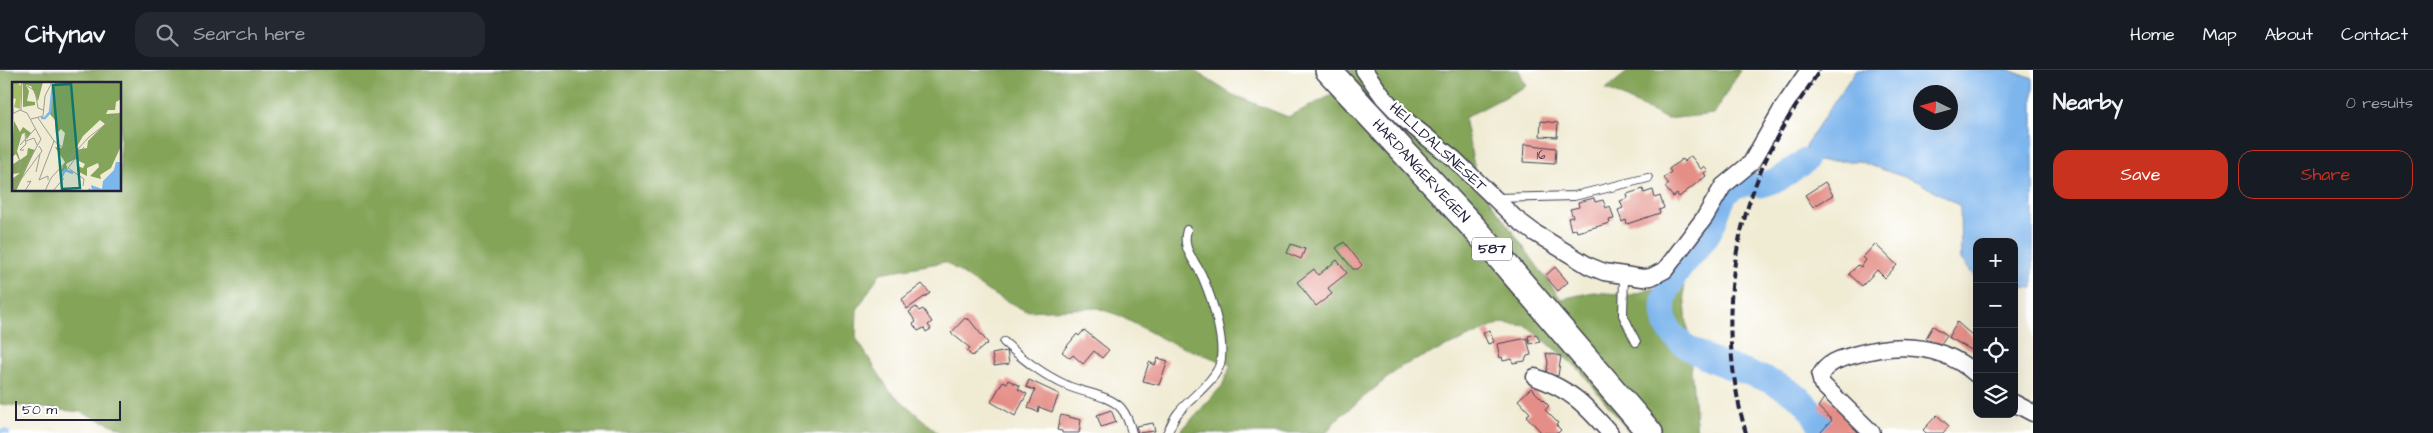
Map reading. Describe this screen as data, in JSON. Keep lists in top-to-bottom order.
{
  "streets": {
    "main road": ["HARDANGERVEGEN", "587"],
    "street": ["HELLDALSNESET"]
  },
  "house_numbers": ["16"],
  "scale_bar": "50 m",
  "north": "left",
  "page": {
    "header": "Citynav",
    "search": "Search here",
    "nav": [
      "Home",
      "Map",
      "About",
      "Contact"
    ],
    "heading": ["Nearby", "0 results"],
    "buttons": ["Save", "Share"],
    "map_buttons": ["+", "−"],
    "scale": "50 m"
  }
}
